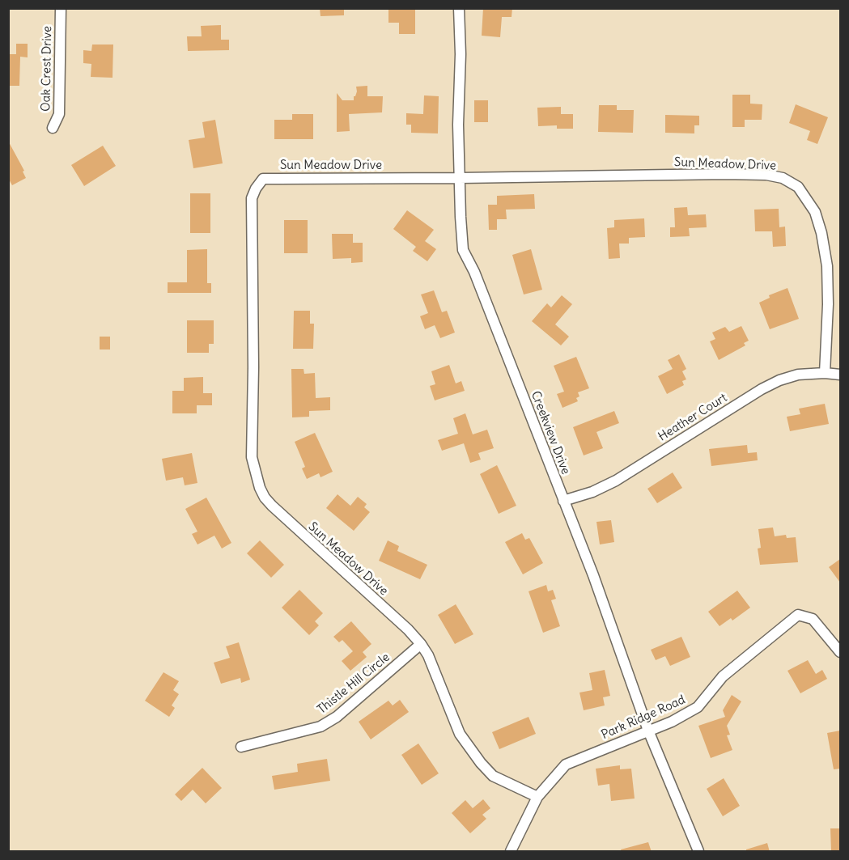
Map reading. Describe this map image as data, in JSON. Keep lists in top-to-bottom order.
{
  "streets": {
    "street": [
      "Oak Crest Drive",
      "Sun Meadow Drive",
      "Heather Court",
      "Creekview Drive",
      "Thistle Hill Circle",
      "Park Ridge Road"
    ]
  },
  "crossings": [
    ["Sun Meadow Drive", "Heather Court"],
    ["Sun Meadow Drive", "Creekview Drive"],
    ["Sun Meadow Drive", "Thistle Hill Circle"],
    ["Sun Meadow Drive", "Park Ridge Road"],
    ["Heather Court", "Creekview Drive"],
    ["Creekview Drive", "Park Ridge Road"]
  ]
}
